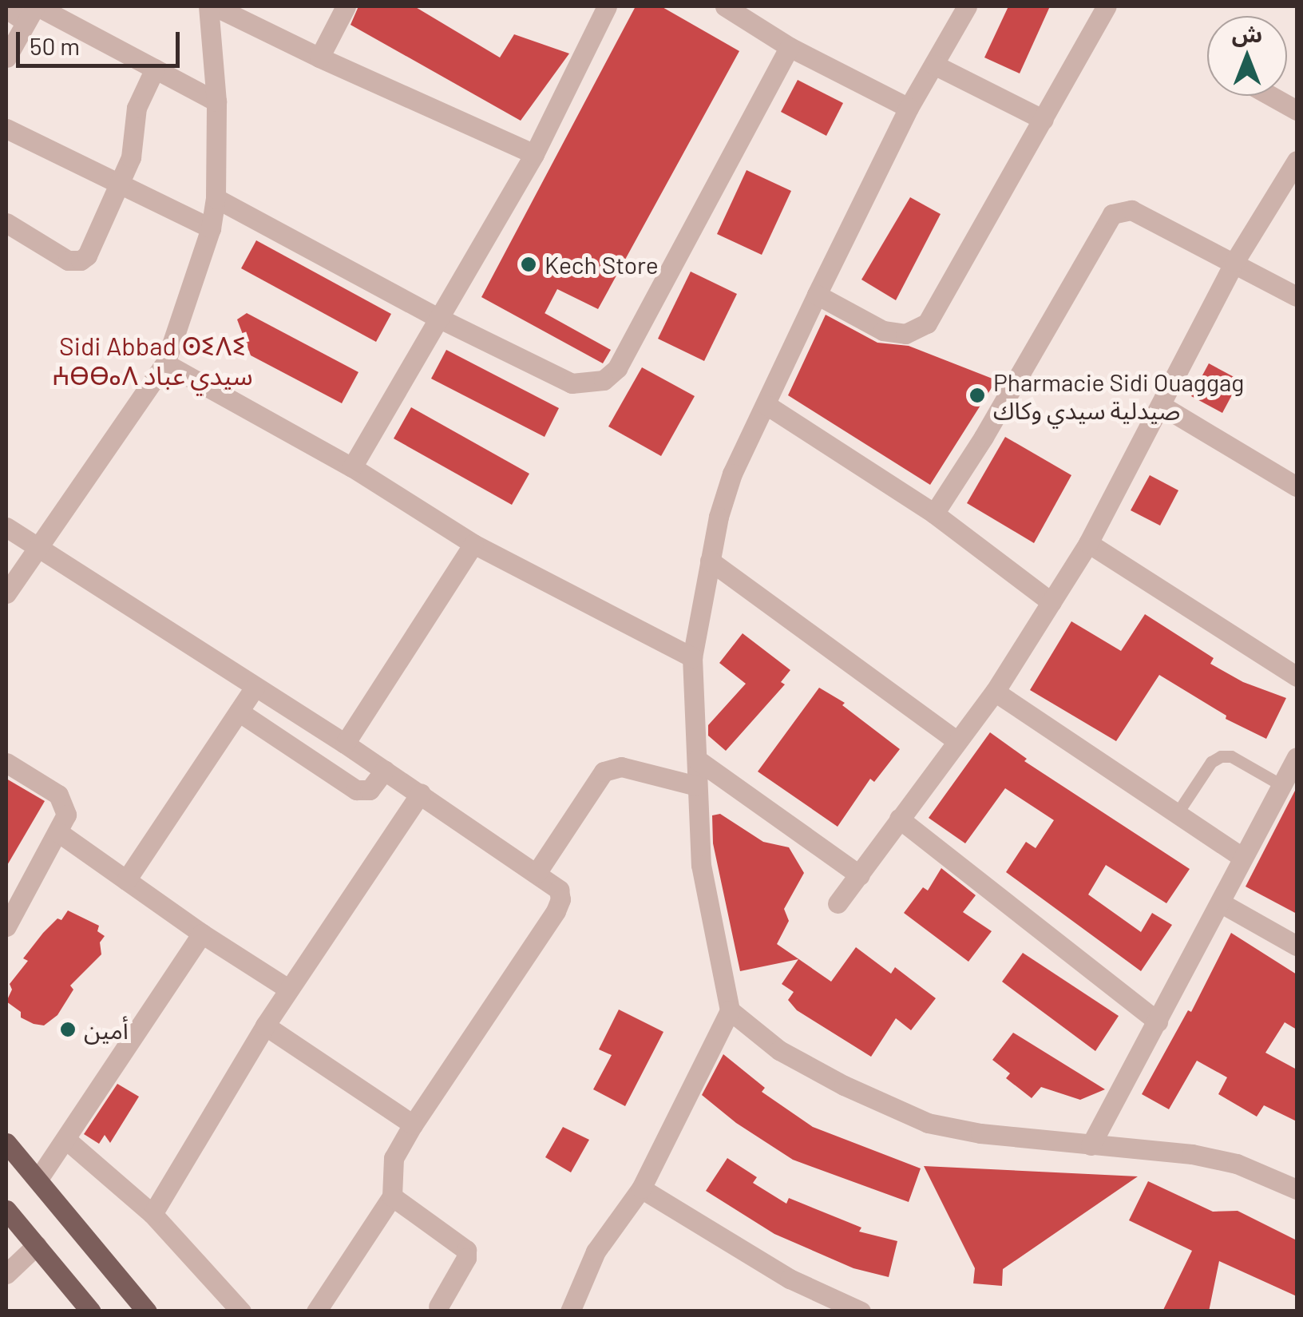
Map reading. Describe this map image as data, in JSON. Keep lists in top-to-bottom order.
{
  "districts": ["Sidi Abbad ⵙⵉⴷⵉ ⵄⴱⴱⴰⴷ سيدي عباد"],
  "places": ["Kech Store", "Pharmacie Sidi Ouaggag صيدلية سيدي وكاك", "أمين"],
  "scale_bar": "50 m",
  "north": "top"
}
